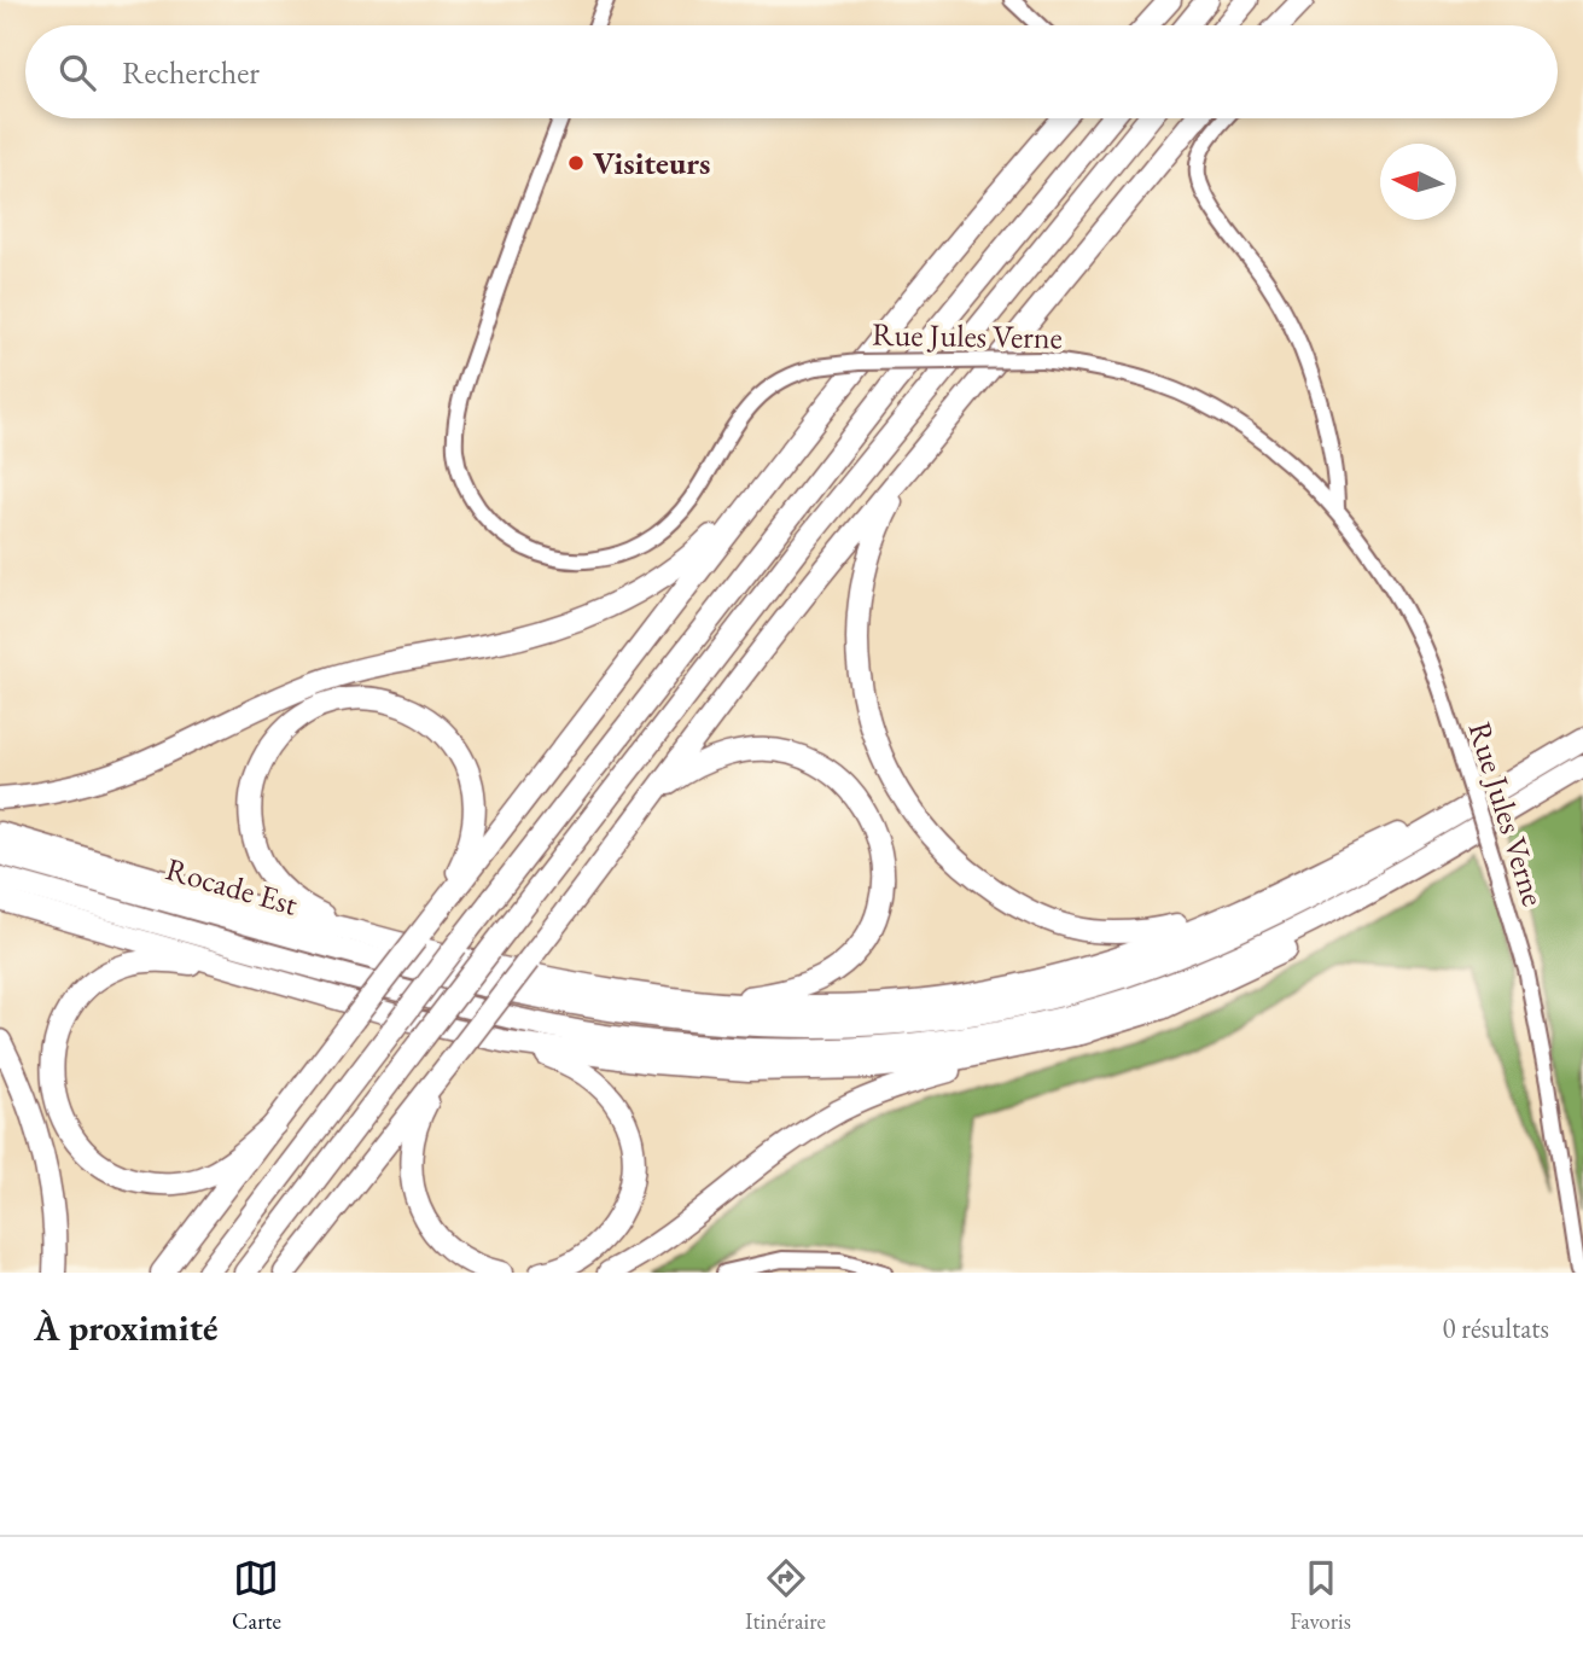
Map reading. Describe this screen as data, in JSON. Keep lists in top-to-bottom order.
{
  "streets": {
    "highway": ["Rocade Est"],
    "street": ["Rue Jules Verne"]
  },
  "places": ["Visiteurs"],
  "north": "left",
  "page": {
    "search": "Rechercher",
    "heading": ["À proximité", "0 résultats"],
    "nav": ["Carte", "Itinéraire", "Favoris"]
  }
}
